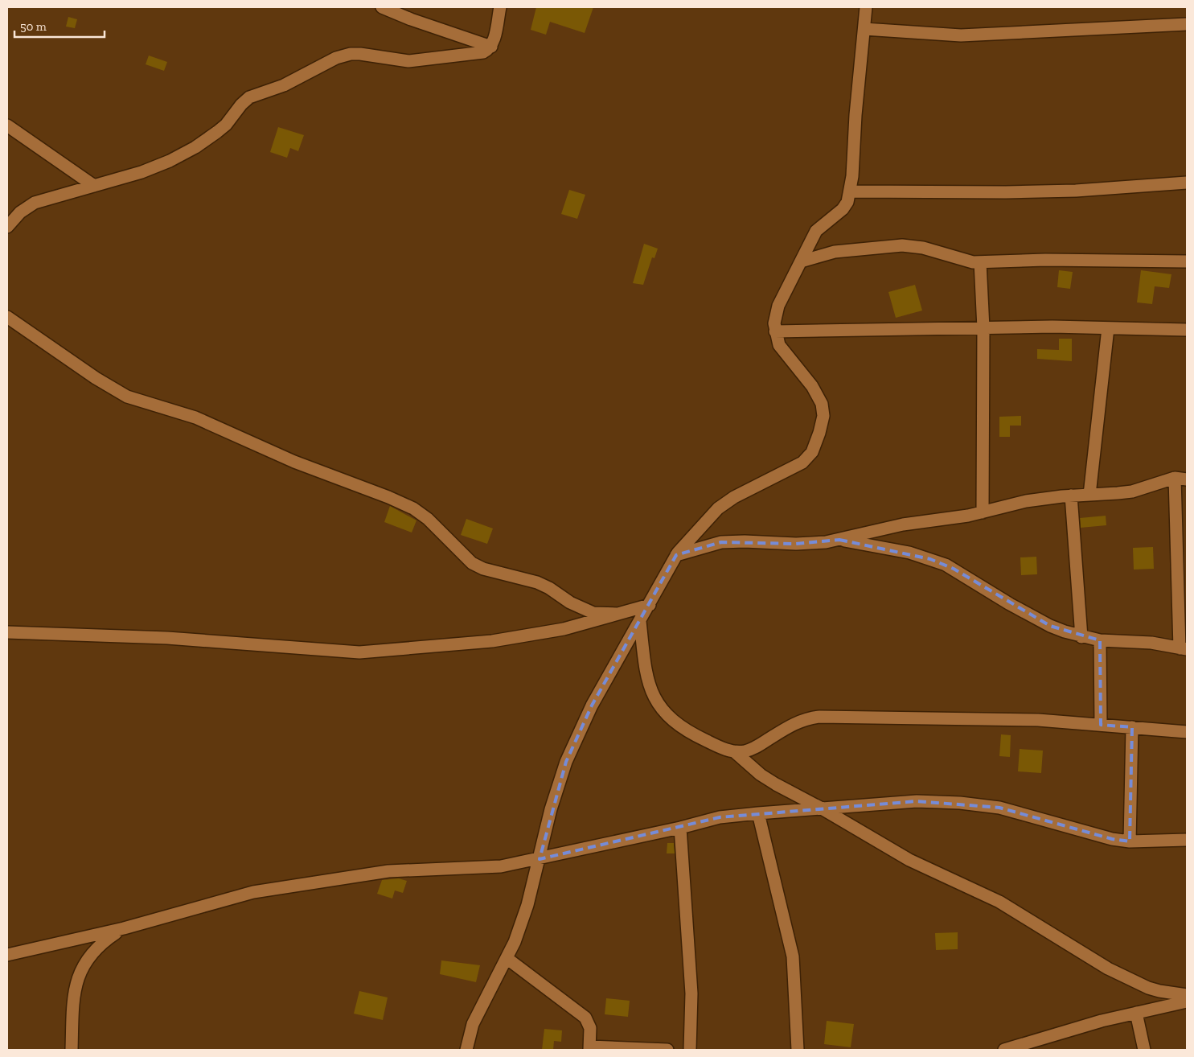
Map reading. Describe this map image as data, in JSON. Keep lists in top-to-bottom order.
{
  "scale_bar": "50 m"
}
